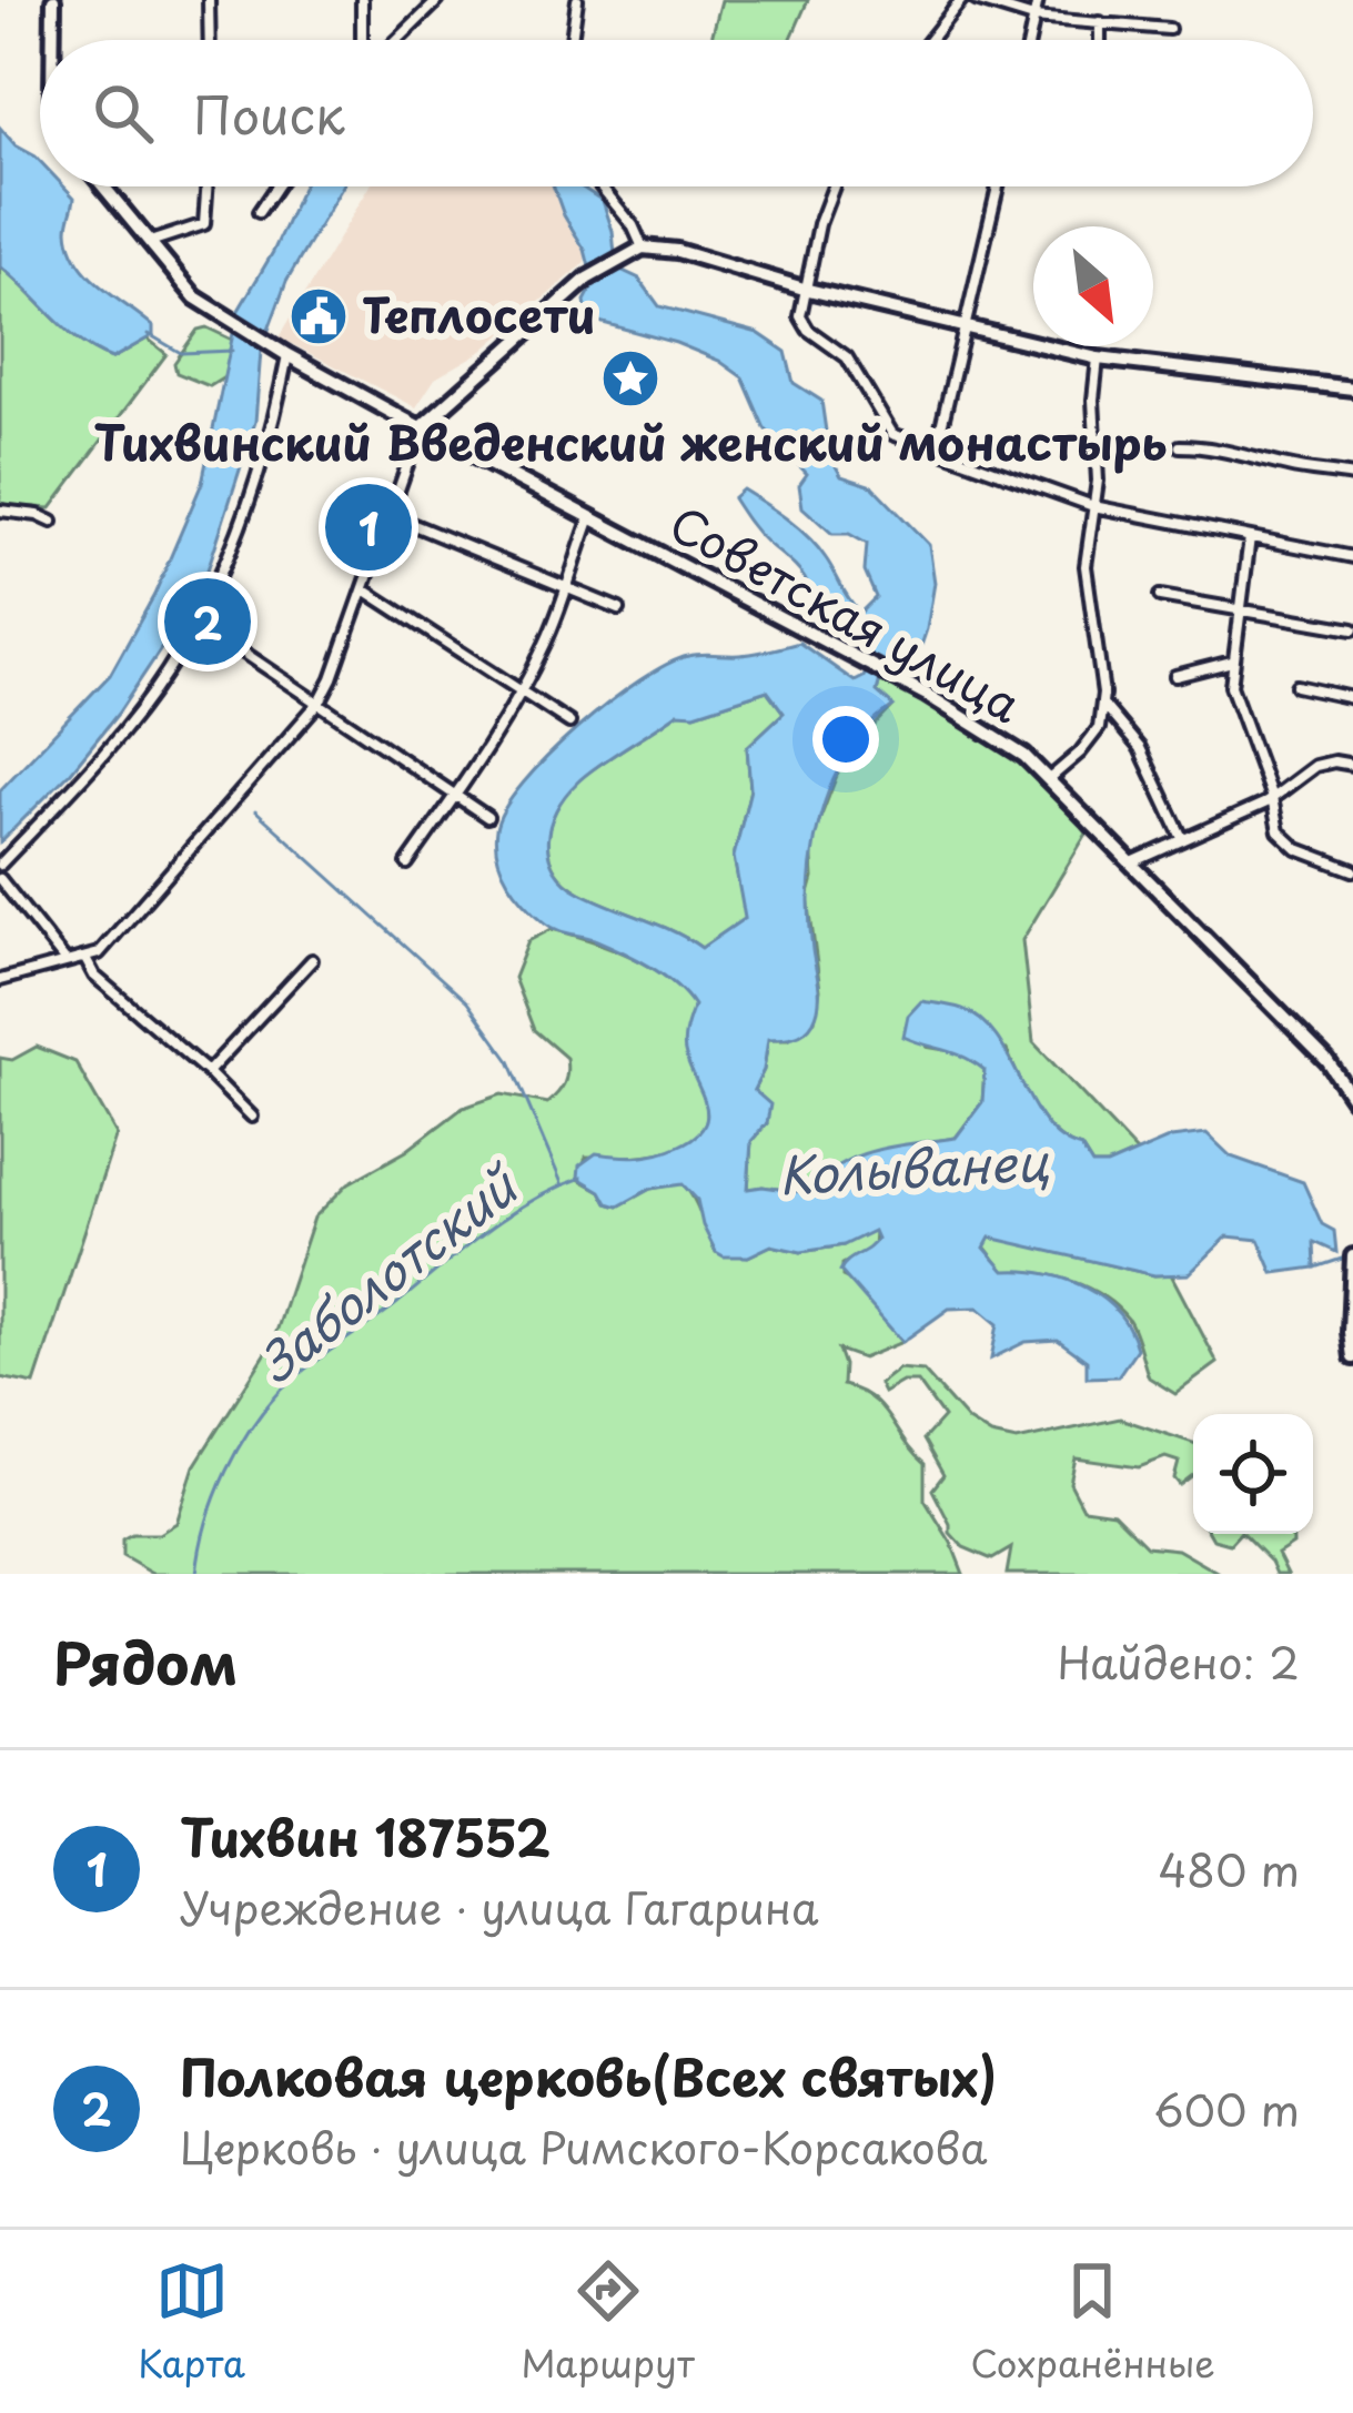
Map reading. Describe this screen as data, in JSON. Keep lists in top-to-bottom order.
{
  "streets": {
    "main road": ["Советская улица"]
  },
  "water": ["Колыванец", "Заболотский"],
  "places": {
    "public building": ["Теплосети"],
    "place": ["Тихвинский Введенский женский монастырь"]
  },
  "north": "bottom right",
  "page": {
    "search": "Поиск",
    "pins": ["1", "2"],
    "heading": ["Рядом", "Найдено: 2"],
    "list": [
      {
        "mark": "1",
        "name": "Тихвин 187552",
        "note": "Учреждение · улица Гагарина",
        "value": "480 m"
      },
      {
        "mark": "2",
        "name": "Полковая церковь(Всех святых)",
        "note": "Церковь · улица Римского-Корсакова",
        "value": "600 m"
      }
    ],
    "nav": ["Карта", "Маршрут", "Сохранённые"]
  }
}
